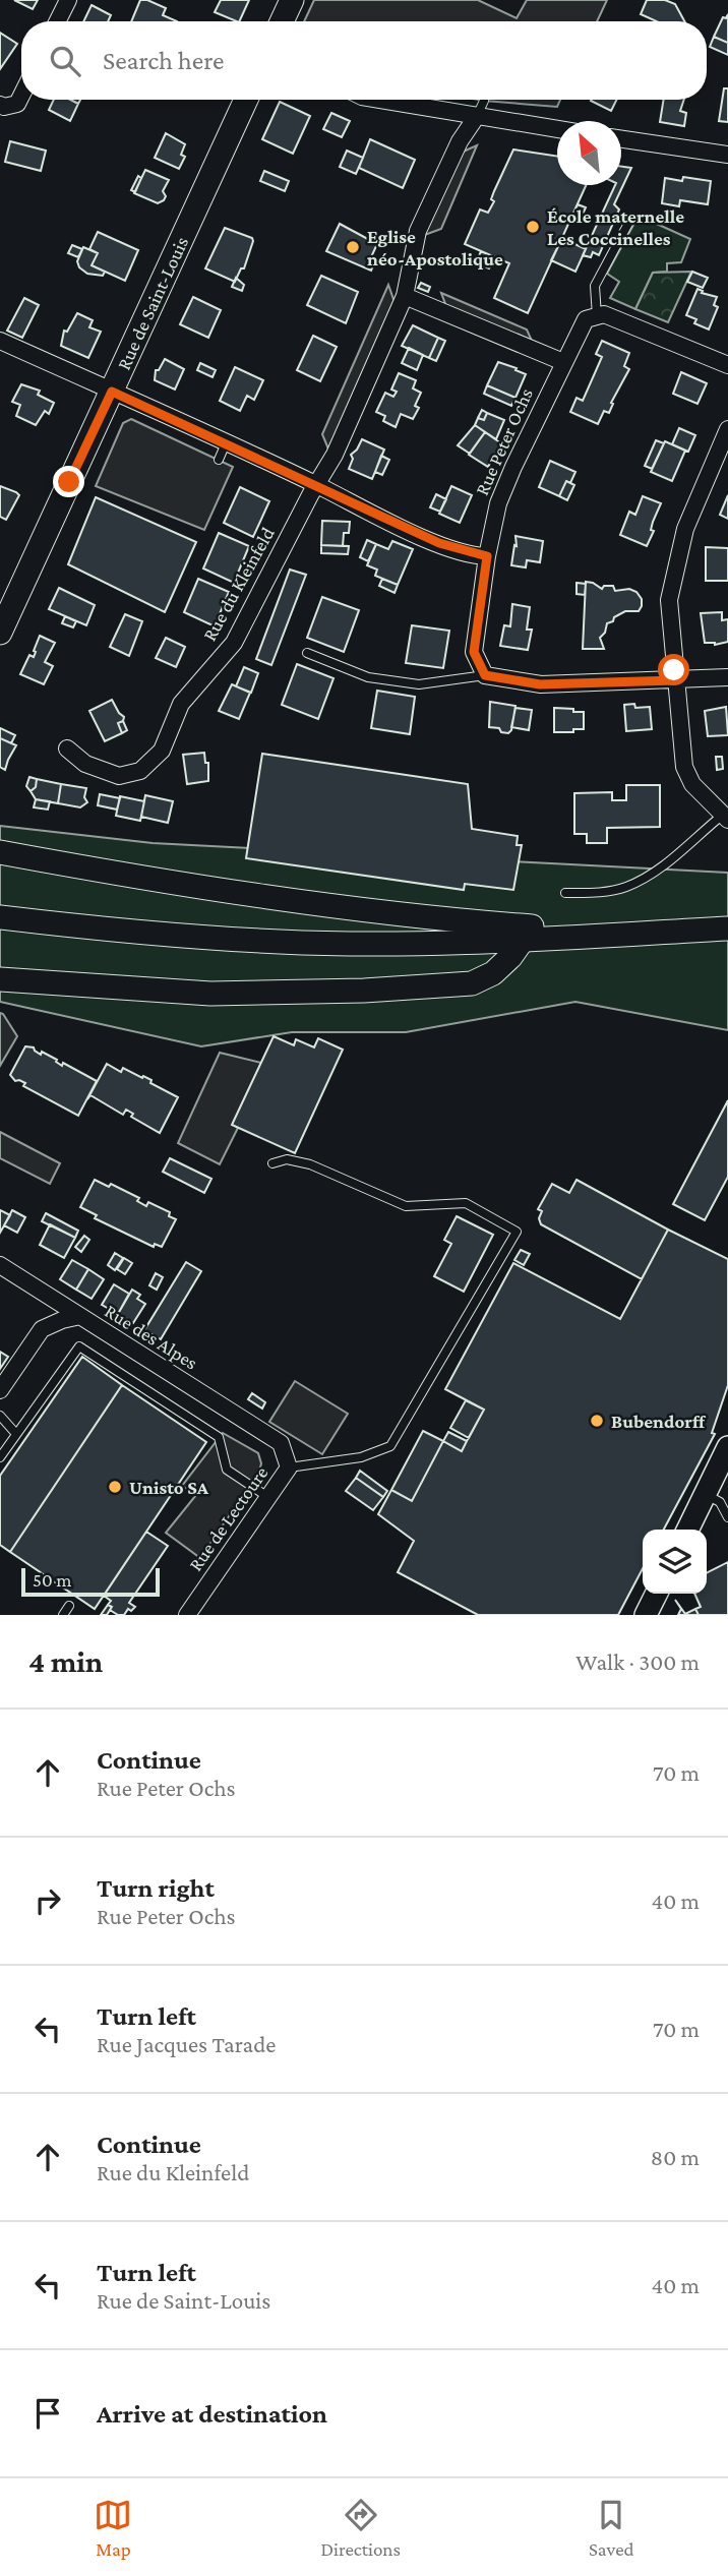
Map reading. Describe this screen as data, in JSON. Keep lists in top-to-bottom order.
{
  "streets": {
    "main road": ["Rue de Saint-Louis"],
    "street": [
      "Rue Peter Ochs",
      "Rue du Kleinfeld",
      "Rue des Alpes",
      "Rue de Lectoure"
    ]
  },
  "crossings": [
    ["Rue des Alpes", "Rue de Lectoure"]
  ],
  "places": [
    "École maternelle Les Coccinelles",
    "Eglise néo-Apostolique",
    "Bubendorff",
    "Unisto SA"
  ],
  "scale_bar": "50 m",
  "north": "top left",
  "page": {
    "search": "Search here",
    "scale": "50 m",
    "heading": ["4 min", "Walk · 300 m"],
    "list": [
      ["Continue", "Rue Peter Ochs", "70 m"],
      ["Turn right", "Rue Peter Ochs", "40 m"],
      ["Turn left", "Rue Jacques Tarade", "70 m"],
      ["Continue", "Rue du Kleinfeld", "80 m"],
      ["Turn left", "Rue de Saint-Louis", "40 m"],
      "Arrive at destination"
    ],
    "nav": ["Map", "Directions", "Saved"]
  }
}
